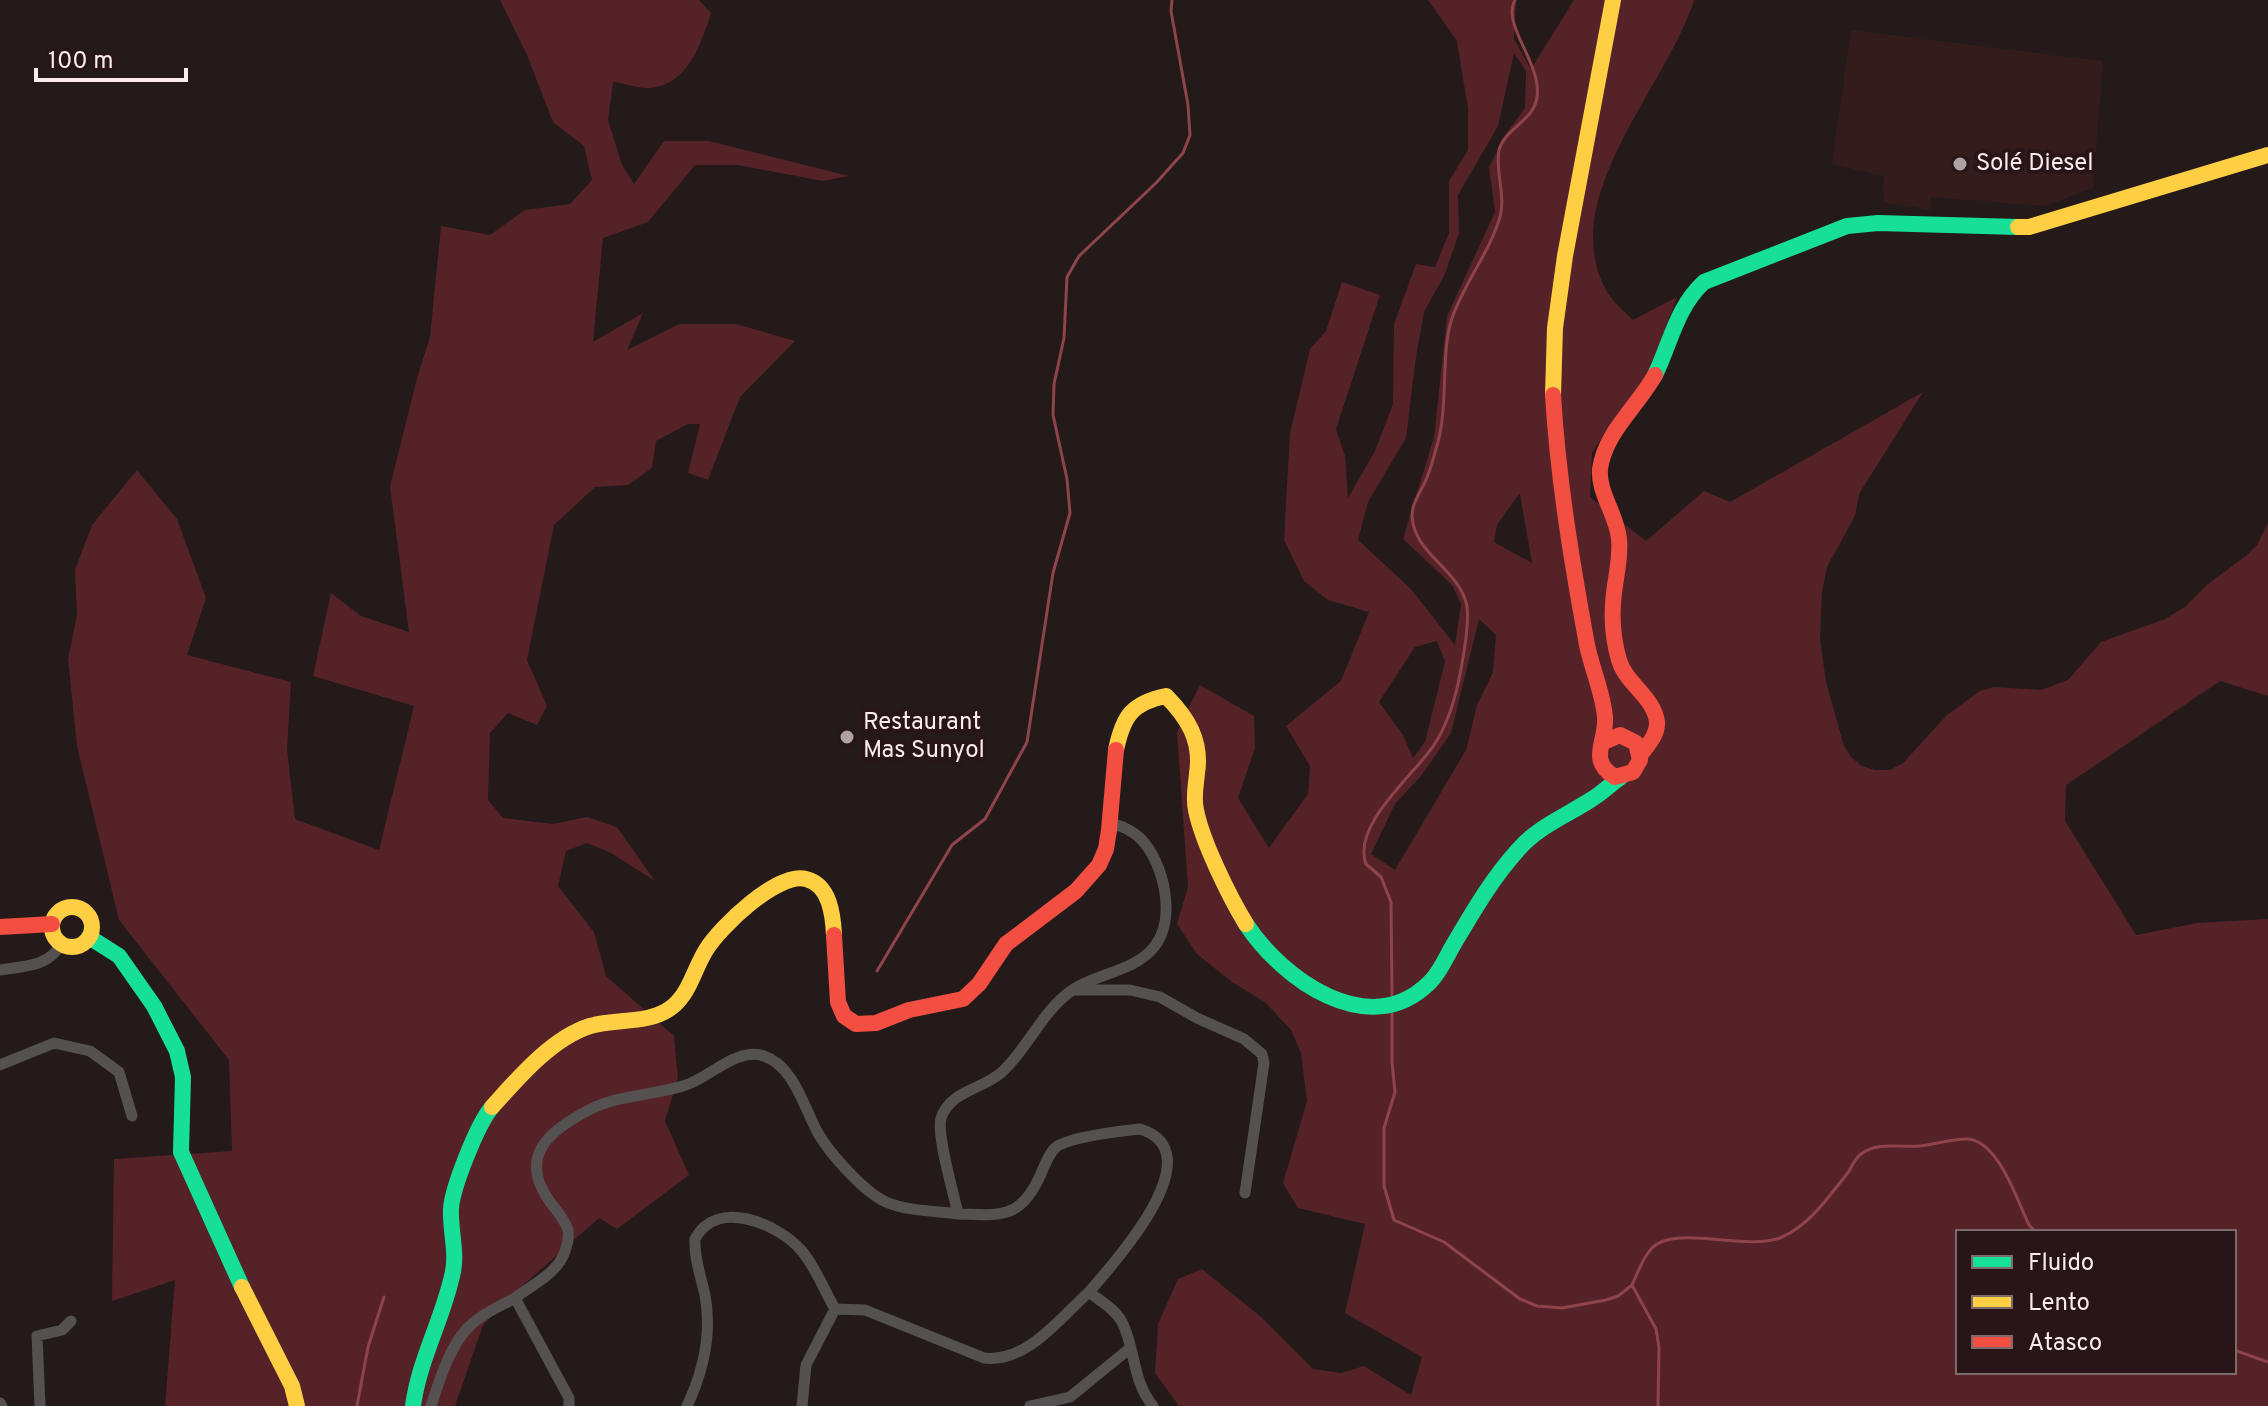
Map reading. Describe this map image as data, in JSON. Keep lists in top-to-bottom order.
{
  "places": ["Solé Diesel", "Restaurant Mas Sunyol"],
  "legend": ["Fluido", "Lento", "Atasco"],
  "scale_bar": "100 m"
}
